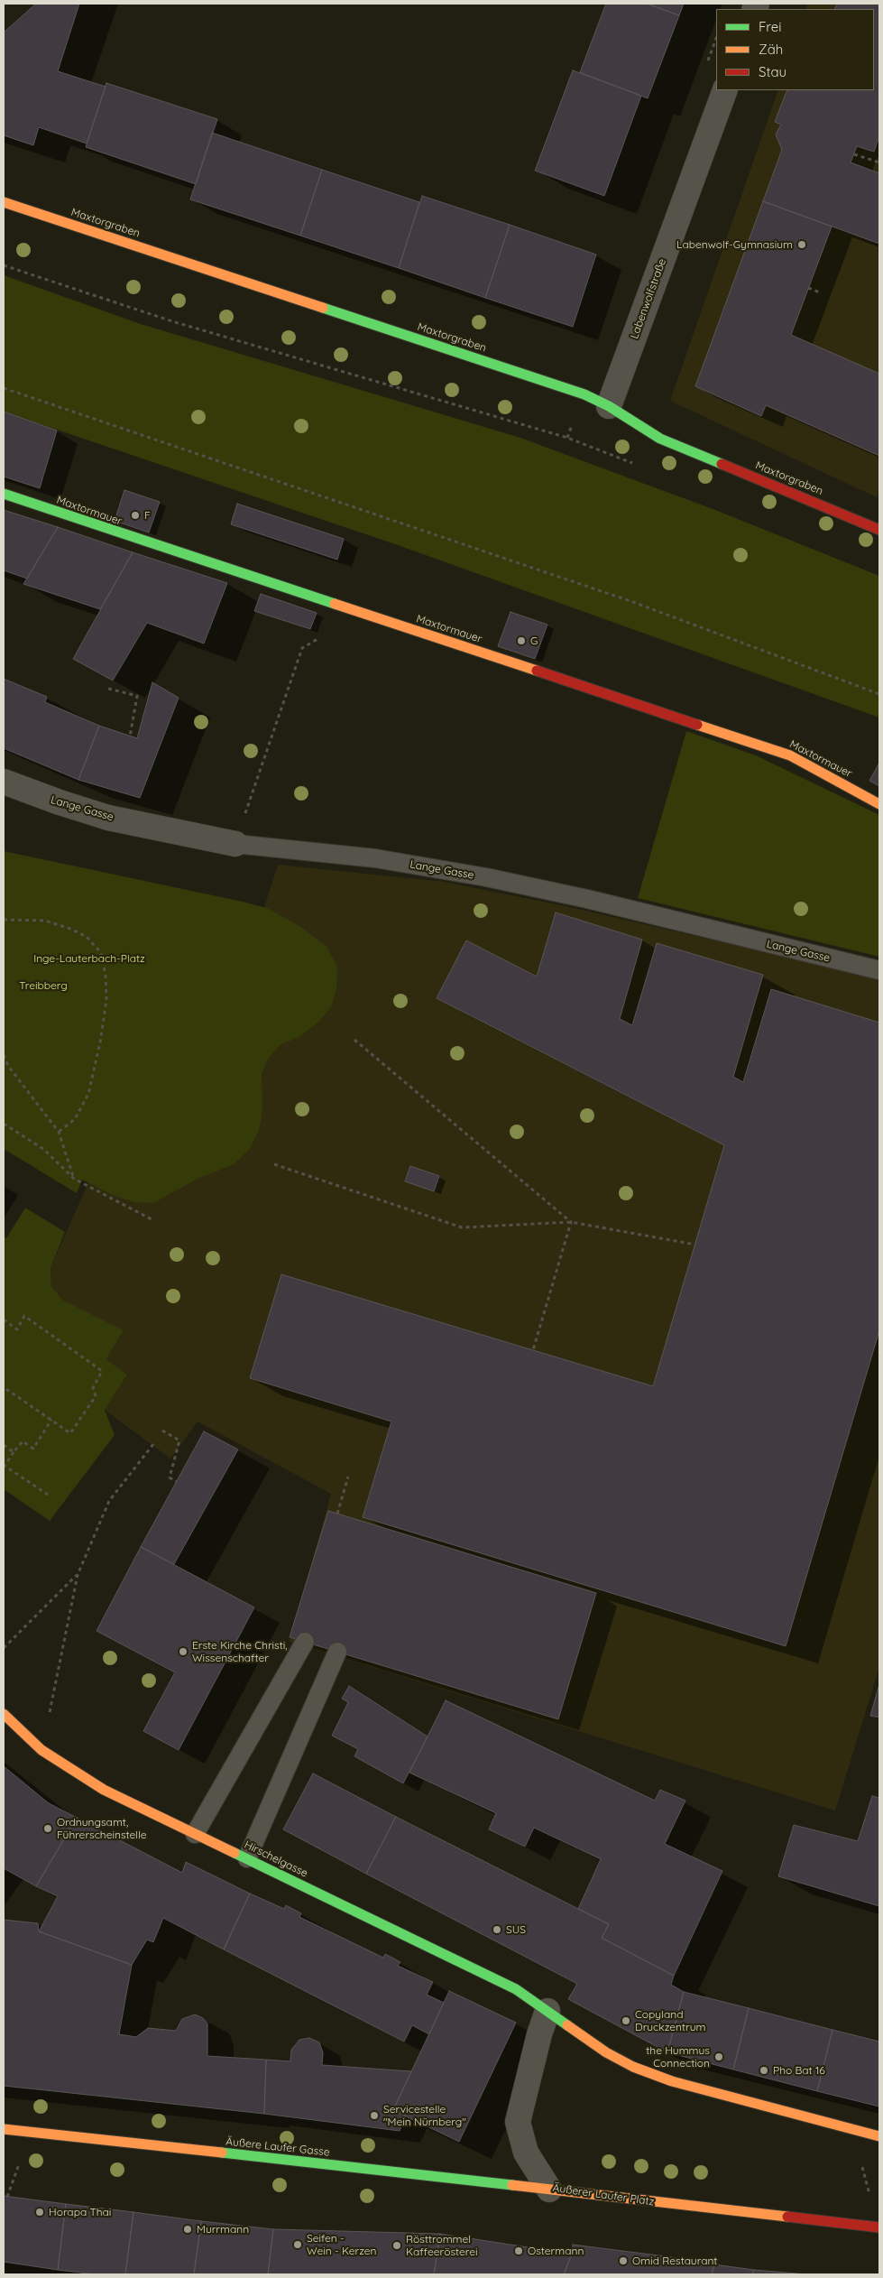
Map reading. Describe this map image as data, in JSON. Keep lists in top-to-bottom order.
{
  "streets": {
    "street": [
      "Maxtorgraben",
      "Labenwolfstraße",
      "Maxtormauer",
      "Lange Gasse",
      "Hirschelgasse",
      "Äußere Laufer Gasse",
      "Äußerer Laufer Platz"
    ]
  },
  "crossings": [
    ["Maxtorgraben", "Labenwolfstraße"],
    ["Hirschelgasse", "Äußerer Laufer Platz"],
    ["Äußere Laufer Gasse", "Äußerer Laufer Platz"]
  ],
  "parks": ["Inge-Lauterbach-Platz", "Treibberg"],
  "places": [
    "Labenwolf-Gymnasium",
    "F",
    "G",
    "Erste Kirche Christi, Wissenschafter",
    "Ordnungsamt, Führerscheinstelle",
    "SUS",
    "Copyland Druckzentrum",
    "the Hummus Connection",
    "Pho Bat 16",
    "Servicestelle \"Mein Nürnberg\"",
    "Horapa Thai",
    "Murrmann",
    "Seifen - Wein - Kerzen",
    "Rösttrommel Kaffeerösterei",
    "Ostermann",
    "Omid Restaurant"
  ],
  "legend": ["Frei", "Zäh", "Stau"]
}
